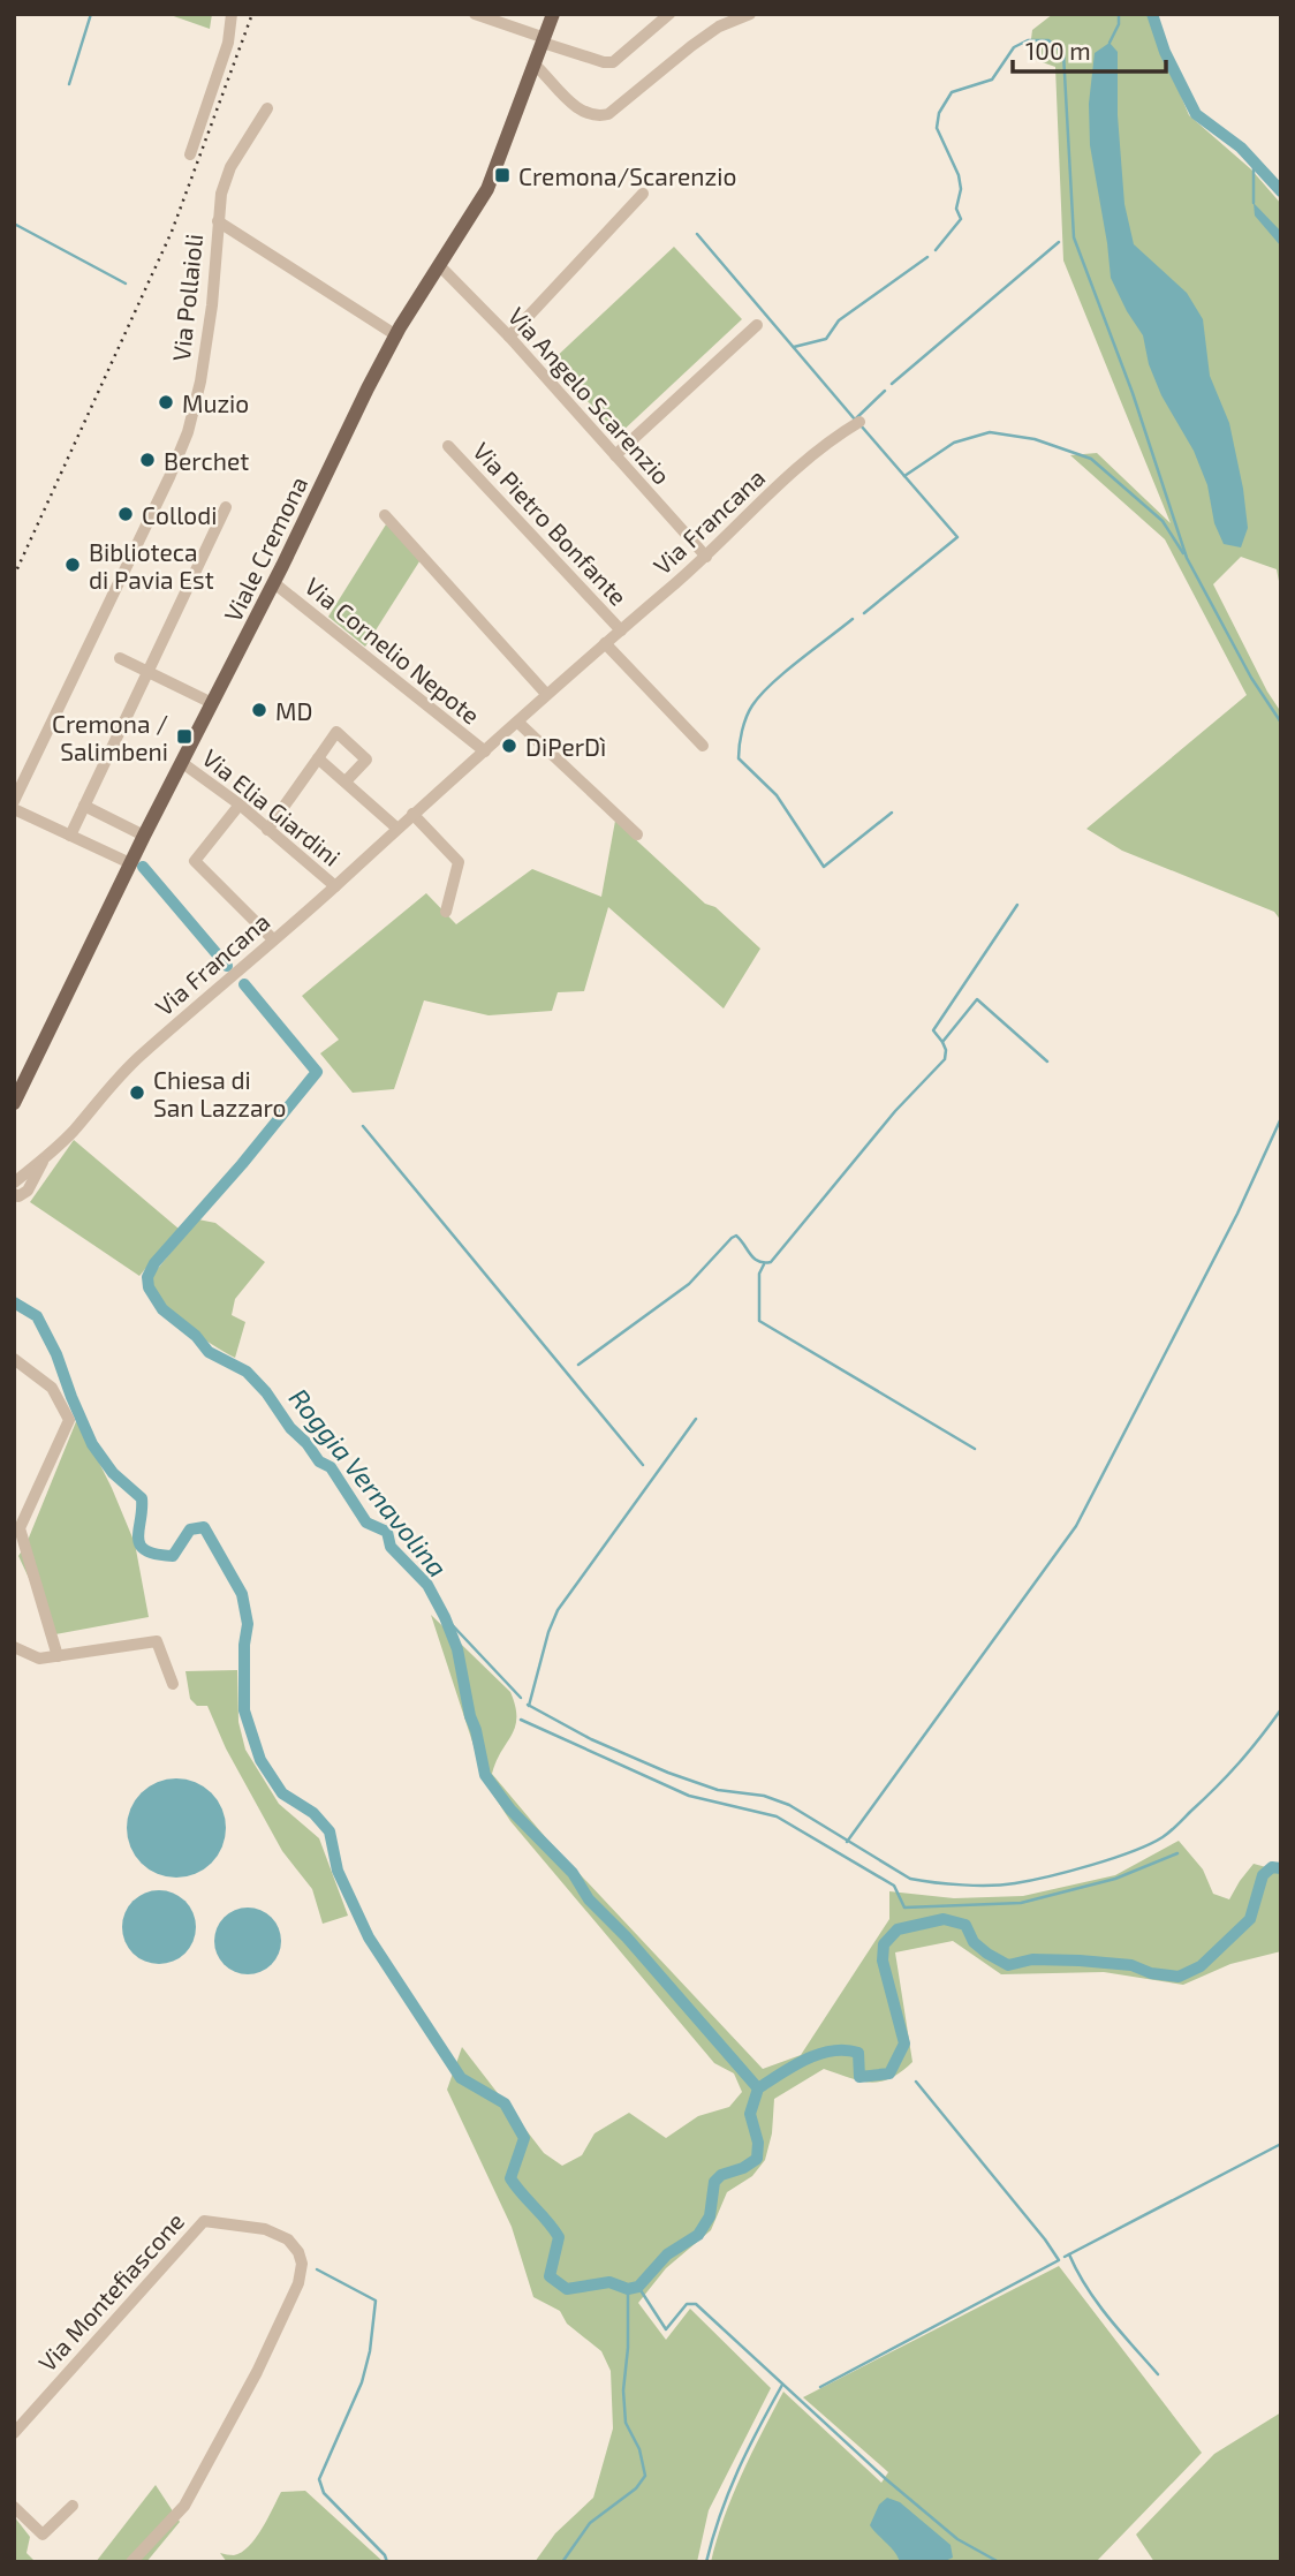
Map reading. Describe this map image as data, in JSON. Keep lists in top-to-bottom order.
{
  "streets": {
    "main road": ["Viale Cremona"],
    "street": [
      "Via Pollaioli",
      "Via Angelo Scarenzio",
      "Via Francana",
      "Via Pietro Bonfante",
      "Via Cornelio Nepote",
      "Via Elia Giardini",
      "Via Montefiascone"
    ]
  },
  "crossings": [
    ["Via Angelo Scarenzio", "Via Francana"],
    ["Via Angelo Scarenzio", "Viale Cremona"],
    ["Via Francana", "Via Pietro Bonfante"],
    ["Via Francana", "Via Cornelio Nepote"],
    ["Via Francana", "Via Elia Giardini"],
    ["Viale Cremona", "Via Cornelio Nepote"],
    ["Viale Cremona", "Via Elia Giardini"]
  ],
  "water": ["Roggia Vernavolina"],
  "places": {
    "transit": ["Cremona/Scarenzio", "Cremona / Salimbeni"],
    "other": [
      "Muzio",
      "Berchet",
      "Collodi",
      "Biblioteca di Pavia Est",
      "MD",
      "DiPerDì",
      "Chiesa di San Lazzaro"
    ]
  },
  "scale_bar": "100 m"
}
